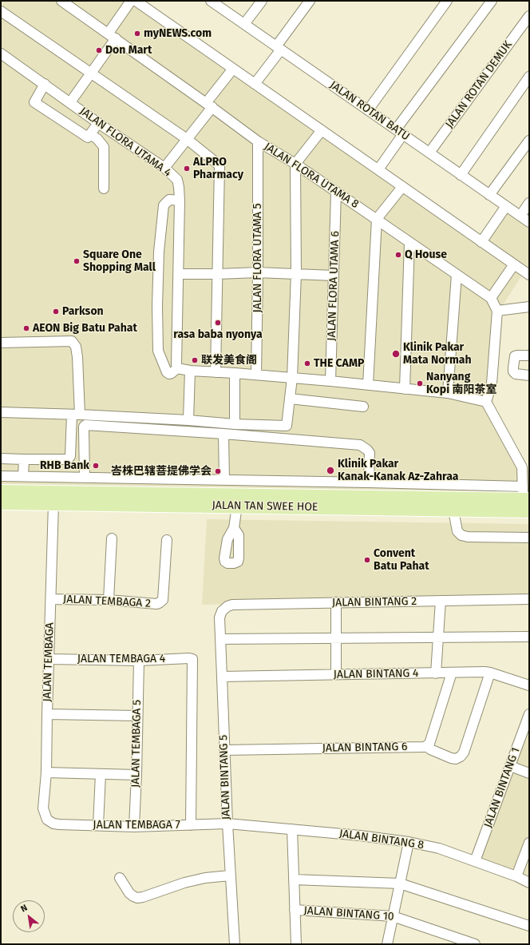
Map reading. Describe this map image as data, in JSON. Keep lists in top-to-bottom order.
{
  "streets": {
    "main road": ["JALAN TAN SWEE HOE"],
    "street": [
      "JALAN ROTAN DEMUK",
      "JALAN ROTAN BATU",
      "JALAN FLORA UTAMA 4",
      "JALAN FLORA UTAMA 8",
      "JALAN FLORA UTAMA 5",
      "JALAN FLORA UTAMA 6",
      "JALAN TEMBAGA 2",
      "JALAN BINTANG 2",
      "JALAN TEMBAGA 4",
      "JALAN TEMBAGA",
      "JALAN BINTANG 4",
      "JALAN TEMBAGA 5",
      "JALAN BINTANG 6",
      "JALAN BINTANG 5",
      "JALAN BINTANG 1",
      "JALAN TEMBAGA 7",
      "JALAN BINTANG 8",
      "JALAN BINTANG 10"
    ]
  },
  "crossings": [
    ["JALAN ROTAN DEMUK", "JALAN ROTAN BATU"],
    ["JALAN FLORA UTAMA 8", "JALAN FLORA UTAMA 5"],
    ["JALAN FLORA UTAMA 8", "JALAN FLORA UTAMA 6"],
    ["JALAN TAN SWEE HOE", "JALAN TEMBAGA"],
    ["JALAN TEMBAGA 2", "JALAN TEMBAGA"],
    ["JALAN BINTANG 2", "JALAN BINTANG 5"],
    ["JALAN TEMBAGA 4", "JALAN TEMBAGA"],
    ["JALAN TEMBAGA 4", "JALAN TEMBAGA 5"],
    ["JALAN TEMBAGA 4", "JALAN TEMBAGA 7"],
    ["JALAN TEMBAGA", "JALAN TEMBAGA 7"],
    ["JALAN BINTANG 4", "JALAN BINTANG 5"],
    ["JALAN TEMBAGA 5", "JALAN TEMBAGA 7"],
    ["JALAN BINTANG 6", "JALAN BINTANG 5"],
    ["JALAN BINTANG 5", "JALAN TEMBAGA 7"],
    ["JALAN BINTANG 5", "JALAN BINTANG 8"],
    ["JALAN BINTANG 1", "JALAN BINTANG 8"],
    ["JALAN TEMBAGA 7", "JALAN BINTANG 8"]
  ],
  "places": [
    "myNEWS.com",
    "Don Mart",
    "ALPRO Pharmacy",
    "Q House",
    "Square One Shopping Mall",
    "Parkson",
    "rasa baba nyonya",
    "AEON Big Batu Pahat",
    "Klinik Pakar Mata Normah",
    "联发美食阁",
    "THE CAMP",
    "Nanyang Kopi 南阳茶室",
    "RHB Bank",
    "Klinik Pakar Kanak-Kanak Az-Zahraa",
    "峇株巴辖菩提佛学会",
    "Convent Batu Pahat"
  ],
  "north": "top left"
}
